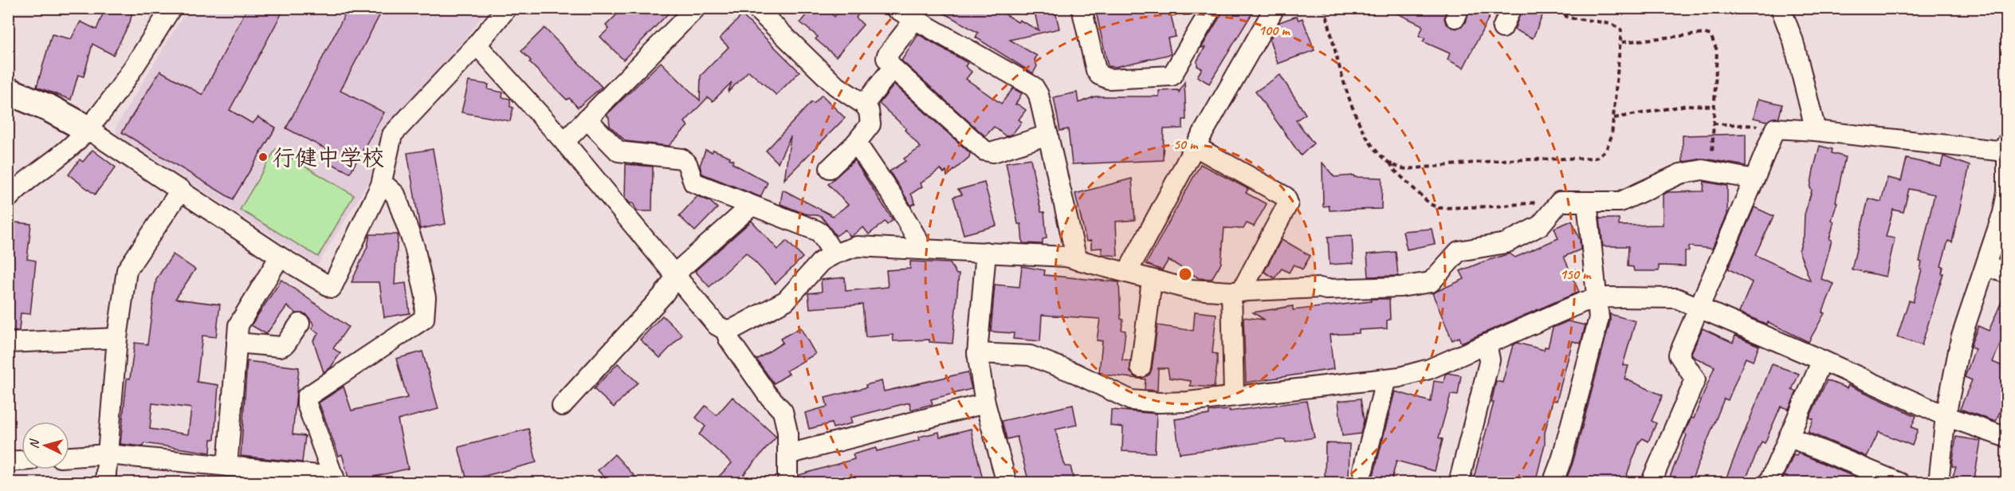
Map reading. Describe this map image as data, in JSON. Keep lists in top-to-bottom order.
{
  "places": ["行健中学校"],
  "north": "left",
  "rings": ["100 m", "50 m", "150 m"]
}
